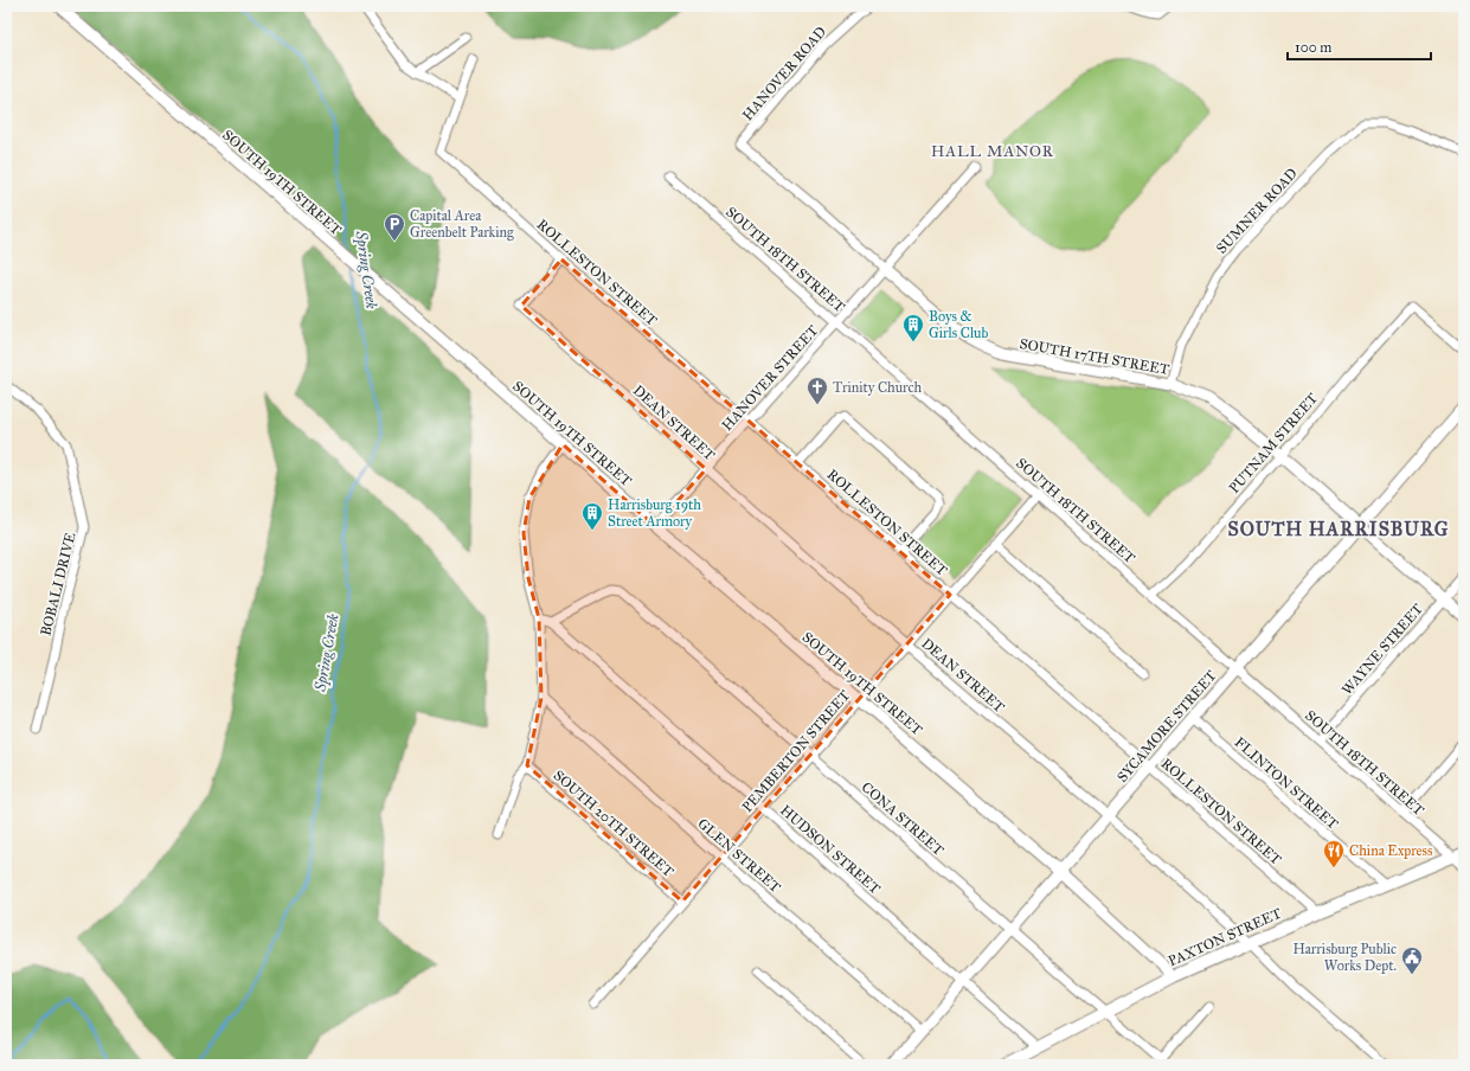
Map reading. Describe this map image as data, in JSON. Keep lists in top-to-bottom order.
{
  "streets": {
    "main road": ["PAXTON STREET"],
    "street": [
      "HANOVER ROAD",
      "SOUTH 19TH STREET",
      "SUMNER ROAD",
      "SOUTH 18TH STREET",
      "ROLLESTON STREET",
      "SOUTH 17TH STREET",
      "HANOVER STREET",
      "DEAN STREET",
      "PUTNAM STREET",
      "BOBALI DRIVE",
      "WAYNE STREET",
      "SYCAMORE STREET",
      "PEMBERTON STREET",
      "FLINTON STREET",
      "CONA STREET",
      "SOUTH 20TH STREET",
      "HUDSON STREET",
      "GLEN STREET"
    ]
  },
  "crossings": [
    ["HANOVER ROAD", "SOUTH 17TH STREET"],
    ["SOUTH 19TH STREET", "HANOVER STREET"],
    ["SOUTH 19TH STREET", "SYCAMORE STREET"],
    ["SOUTH 19TH STREET", "PEMBERTON STREET"],
    ["SOUTH 19TH STREET", "PAXTON STREET"],
    ["SUMNER ROAD", "SOUTH 17TH STREET"],
    ["SOUTH 18TH STREET", "HANOVER STREET"],
    ["SOUTH 18TH STREET", "PUTNAM STREET"],
    ["SOUTH 18TH STREET", "WAYNE STREET"],
    ["SOUTH 18TH STREET", "SYCAMORE STREET"],
    ["SOUTH 18TH STREET", "PEMBERTON STREET"],
    ["SOUTH 18TH STREET", "PAXTON STREET"],
    ["ROLLESTON STREET", "HANOVER STREET"],
    ["ROLLESTON STREET", "DEAN STREET"],
    ["ROLLESTON STREET", "SYCAMORE STREET"],
    ["ROLLESTON STREET", "PEMBERTON STREET"],
    ["ROLLESTON STREET", "PAXTON STREET"],
    ["SOUTH 17TH STREET", "HANOVER STREET"],
    ["SOUTH 17TH STREET", "PUTNAM STREET"],
    ["SOUTH 17TH STREET", "WAYNE STREET"],
    ["SOUTH 17TH STREET", "SYCAMORE STREET"],
    ["HANOVER STREET", "DEAN STREET"],
    ["DEAN STREET", "SYCAMORE STREET"],
    ["DEAN STREET", "PEMBERTON STREET"],
    ["DEAN STREET", "PAXTON STREET"],
    ["SYCAMORE STREET", "FLINTON STREET"],
    ["SYCAMORE STREET", "CONA STREET"],
    ["SYCAMORE STREET", "HUDSON STREET"],
    ["SYCAMORE STREET", "GLEN STREET"],
    ["PEMBERTON STREET", "CONA STREET"],
    ["PEMBERTON STREET", "SOUTH 20TH STREET"],
    ["PEMBERTON STREET", "HUDSON STREET"],
    ["PEMBERTON STREET", "GLEN STREET"],
    ["FLINTON STREET", "PAXTON STREET"],
    ["CONA STREET", "HUDSON STREET"],
    ["CONA STREET", "PAXTON STREET"],
    ["HUDSON STREET", "PAXTON STREET"]
  ],
  "districts": ["HALL MANOR", "SOUTH HARRISBURG"],
  "water": ["Spring Creek"],
  "places": {
    "parking": ["Capital Area Greenbelt Parking"],
    "building": ["Boys & Girls Club", "Harrisburg 19th Street Armory"],
    "church": ["Trinity Church"],
    "restaurant": ["China Express"],
    "public building": ["Harrisburg Public Works Dept."]
  },
  "scale_bar": "100 m"
}
